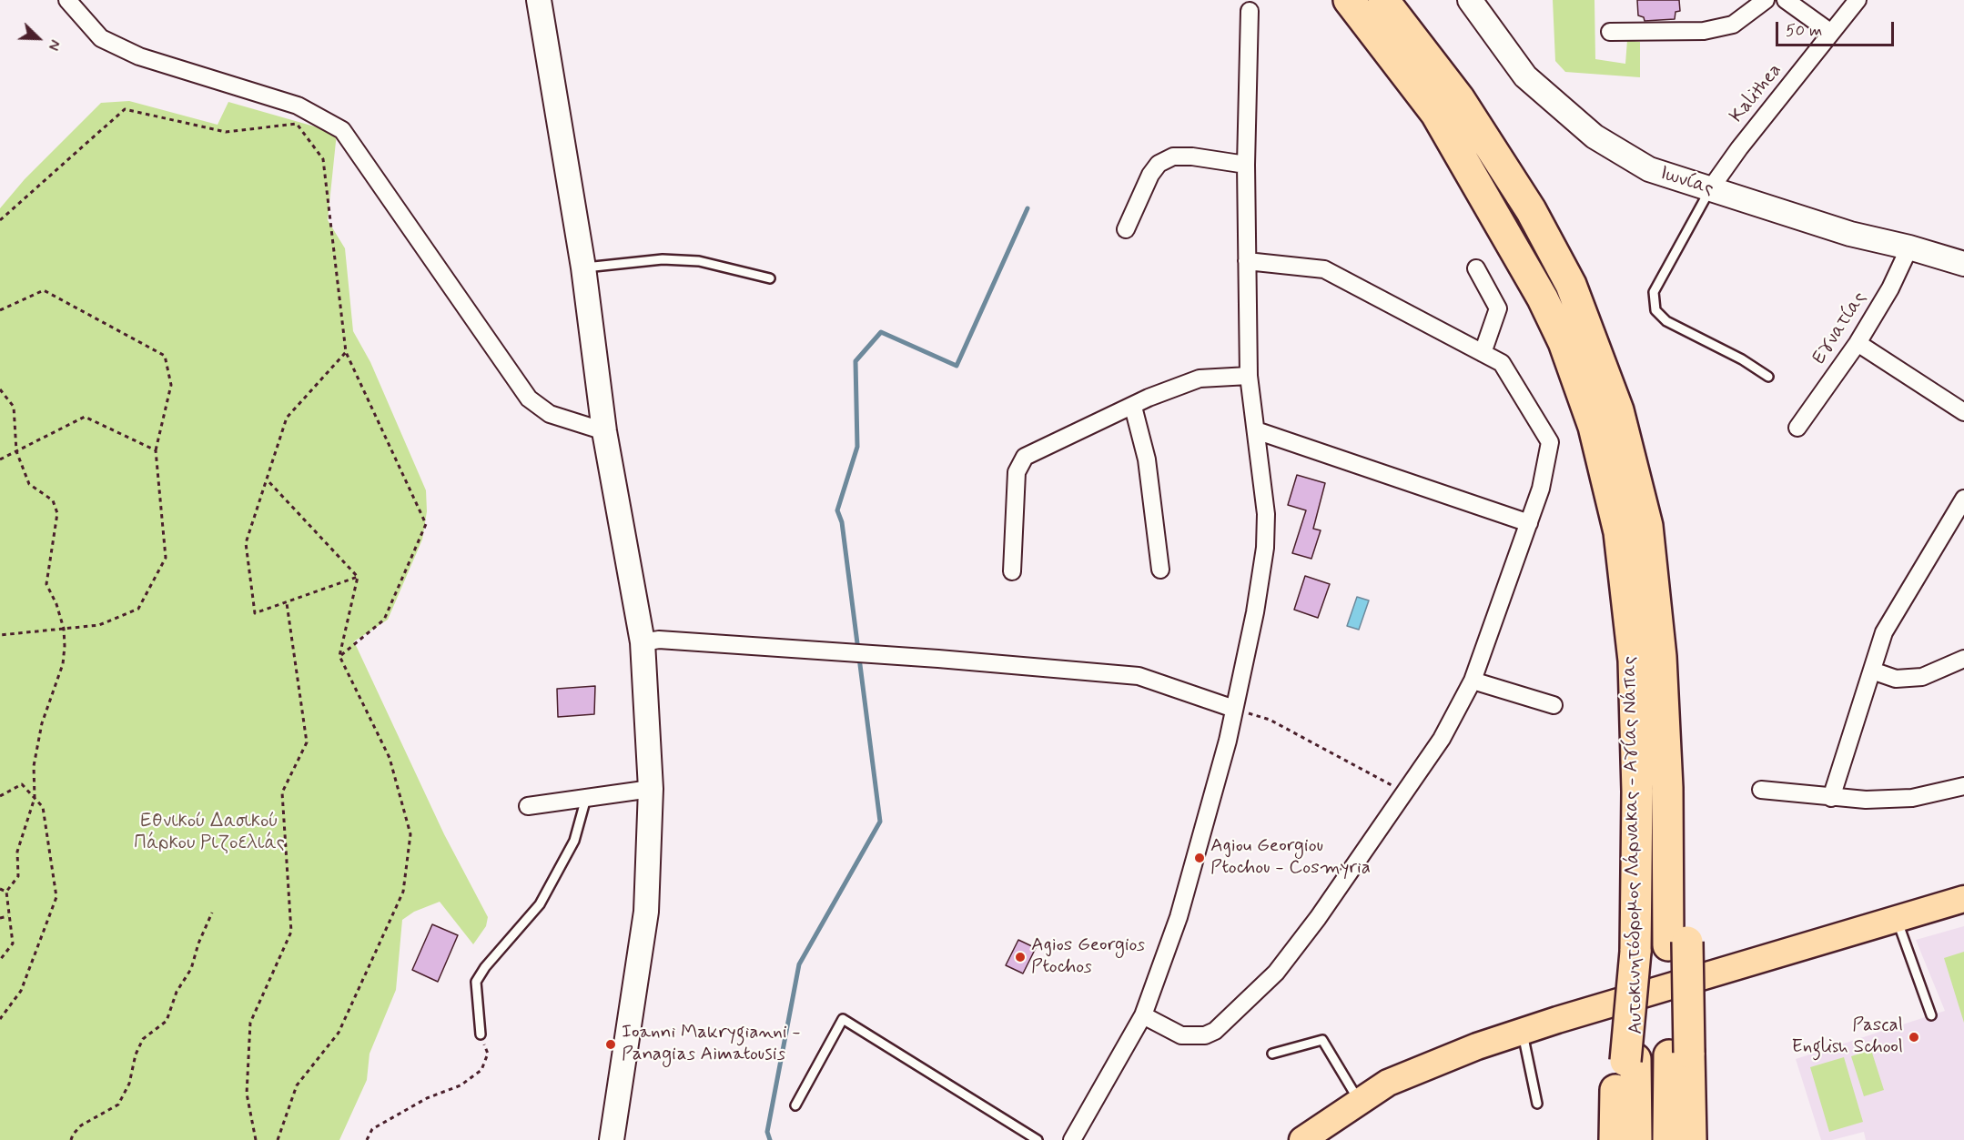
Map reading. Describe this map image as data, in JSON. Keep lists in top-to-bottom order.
{
  "streets": {
    "highway": ["Αυτοκινητόδρομος Λάρνακας - Αγίας Νάπας"],
    "main road": ["Ιωνίας"],
    "street": ["Kalithea", "Εγνατίας"]
  },
  "crossings": [
    ["Kalithea", "Ιωνίας"],
    ["Ιωνίας", "Εγνατίας"]
  ],
  "parks": ["Εθνικού Δασικού Πάρκου Ριζοελιάς"],
  "places": [
    "Agiou Georgiou Ptochou - Cosmyria",
    "Agios Georgios Ptochos",
    "Pascal English School",
    "Ioanni Makrygianni - Panagias Aimatousis"
  ],
  "scale_bar": "50 m",
  "north": "bottom right"
}
